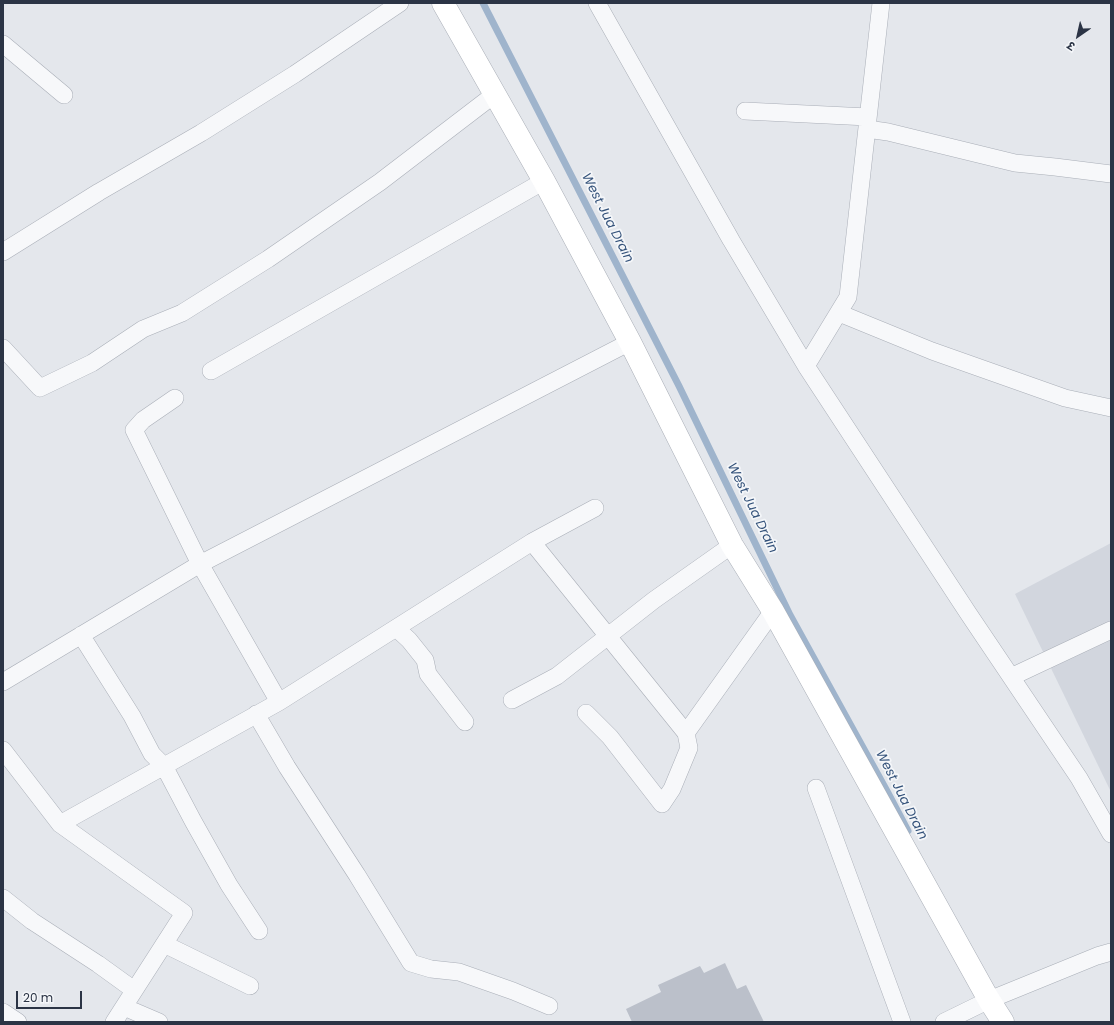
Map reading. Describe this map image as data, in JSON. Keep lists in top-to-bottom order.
{
  "water": ["West Jua Drain"],
  "scale_bar": "20 m",
  "north": "bottom left"
}
